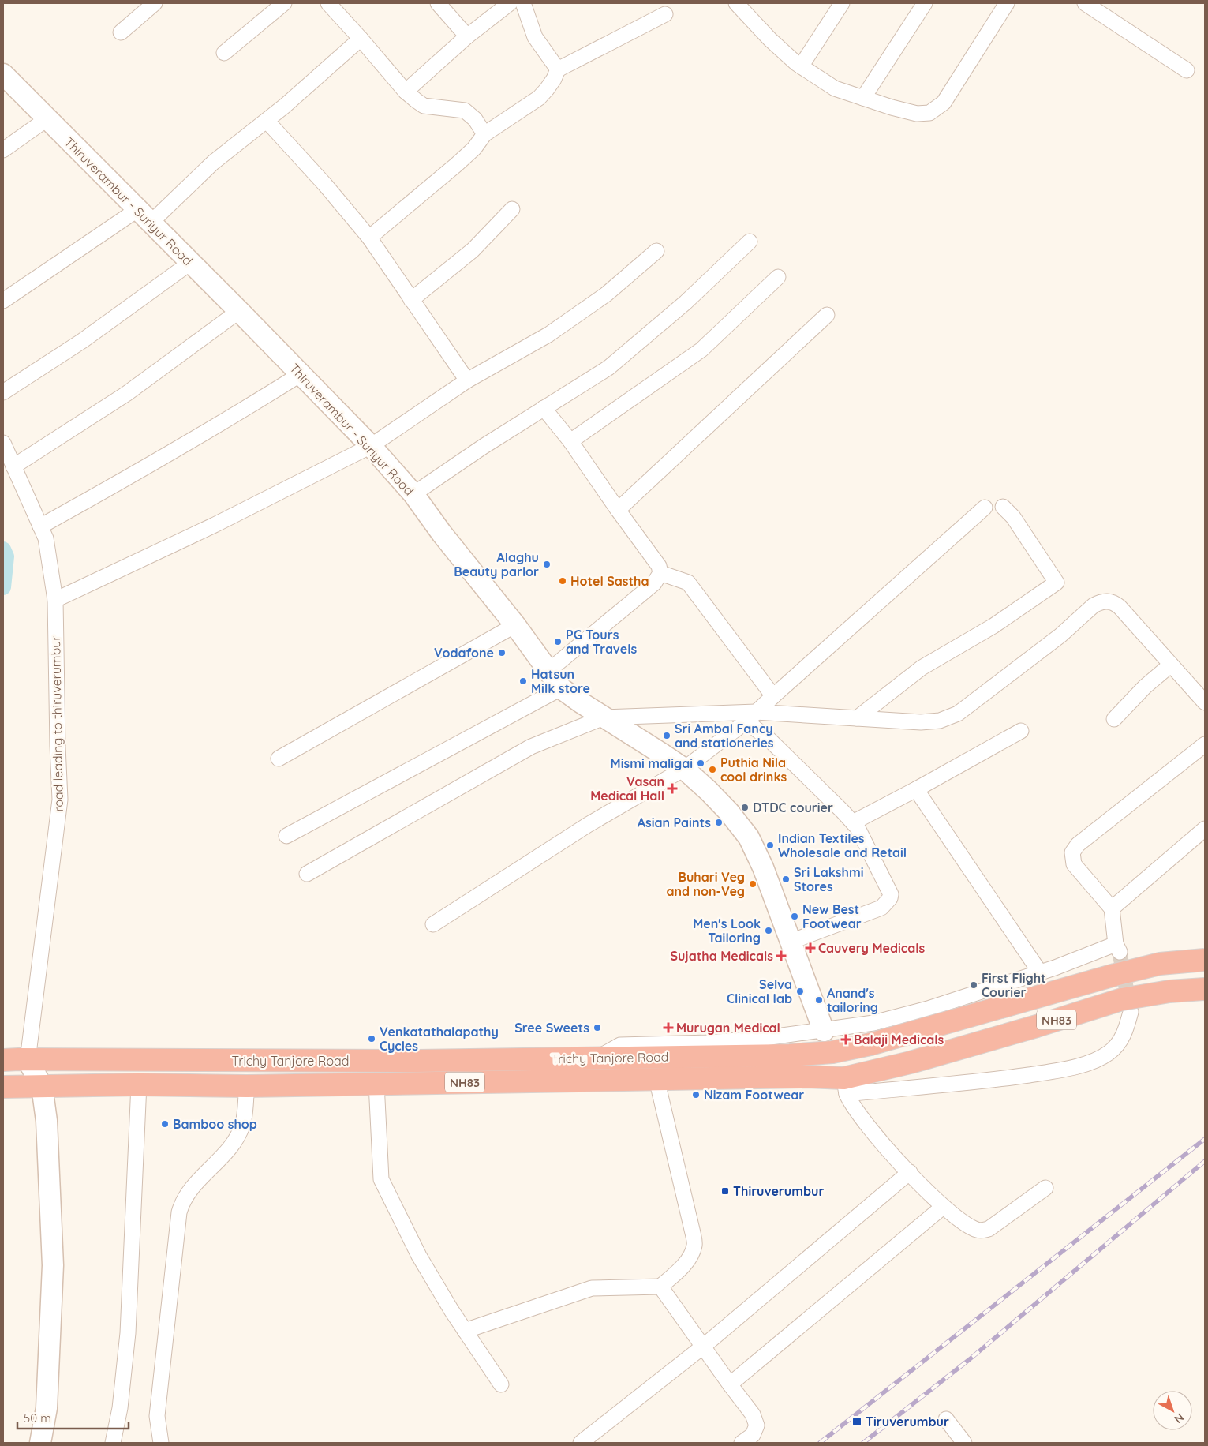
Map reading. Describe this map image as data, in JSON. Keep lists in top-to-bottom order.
{
  "streets": {
    "highway": ["NH83", "Trichy Tanjore Road"],
    "main road": ["Thiruverambur - Suriyur Road"],
    "street": ["road leading to thiruverumbur"]
  },
  "crossings": [
    ["road leading to thiruverumbur", "Trichy Tanjore Road"]
  ],
  "places": {
    "other": [
      "Alaghu Beauty parlor",
      "Hotel Sastha",
      "PG Tours and Travels",
      "Vodafone",
      "Hatsun Milk store",
      "Sri Ambal Fancy and stationeries",
      "Mismi maligai",
      "Puthia Nila cool drinks",
      "DTDC courier",
      "Asian Paints",
      "Indian Textiles Wholesale and Retail",
      "Sri Lakshmi Stores",
      "Buhari Veg and non-Veg",
      "New Best Footwear",
      "Men's Look Tailoring",
      "First Flight Courier",
      "Selva Clinical lab",
      "Anand's tailoring",
      "Sree Sweets",
      "Venkatathalapathy Cycles",
      "Nizam Footwear",
      "Bamboo shop"
    ],
    "health": [
      "Vasan Medical Hall",
      "Cauvery Medicals",
      "Sujatha Medicals",
      "Murugan Medical",
      "Balaji Medicals"
    ],
    "transit": ["Thiruverumbur", "Tiruverumbur"]
  },
  "scale_bar": "50 m",
  "north": "bottom right"
}
